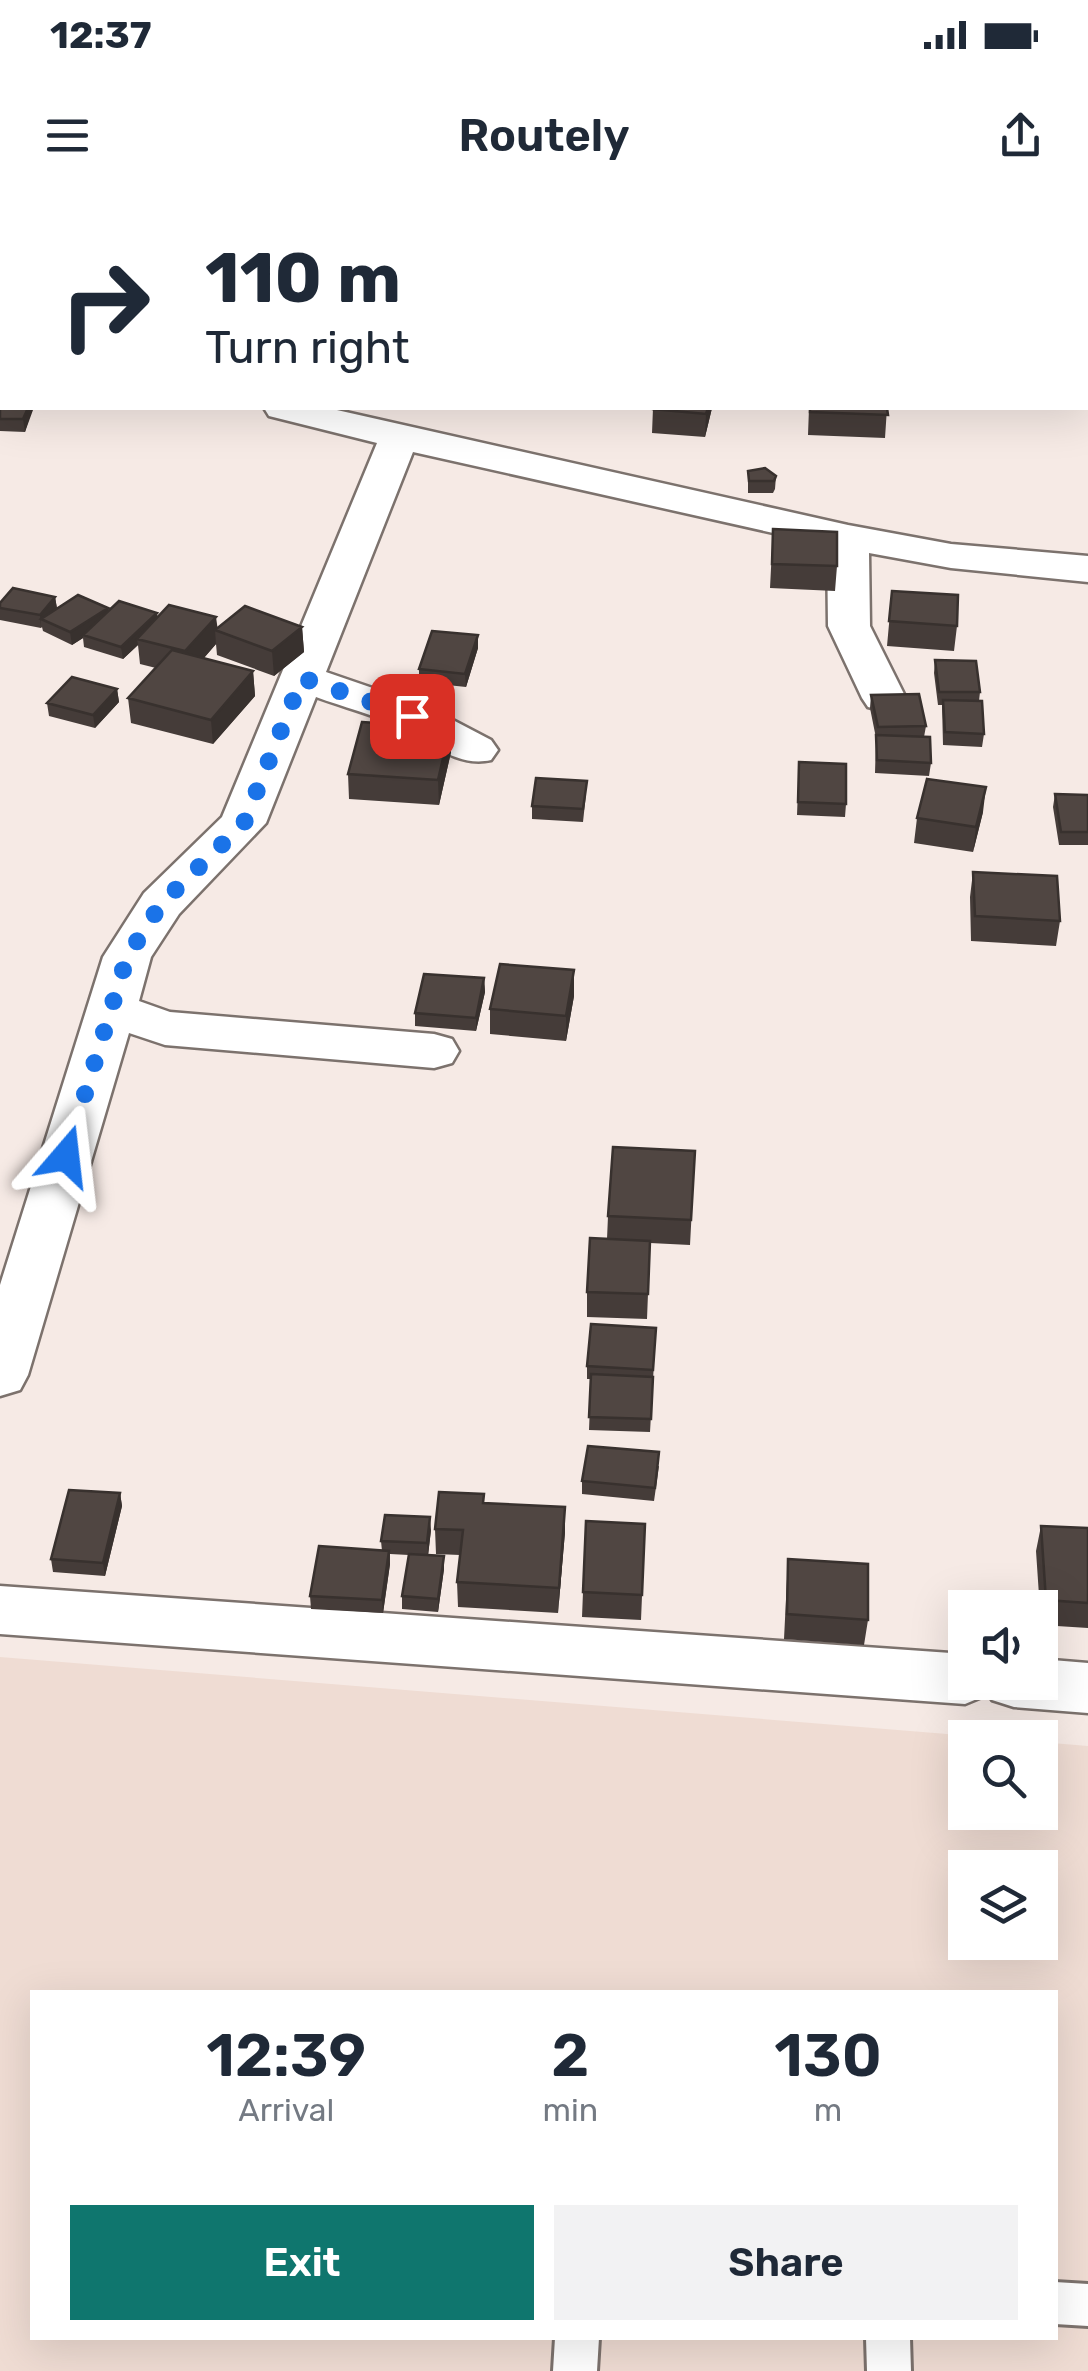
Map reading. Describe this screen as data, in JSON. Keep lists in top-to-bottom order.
{
  "page": {
    "status": "12:37",
    "header": "Routely",
    "turn": ["110 m", "Turn right"],
    "eta": [
      "12:39",
      "Arrival",
      "2",
      "min",
      "130",
      "m"
    ],
    "buttons": ["Exit", "Share"]
  }
}
